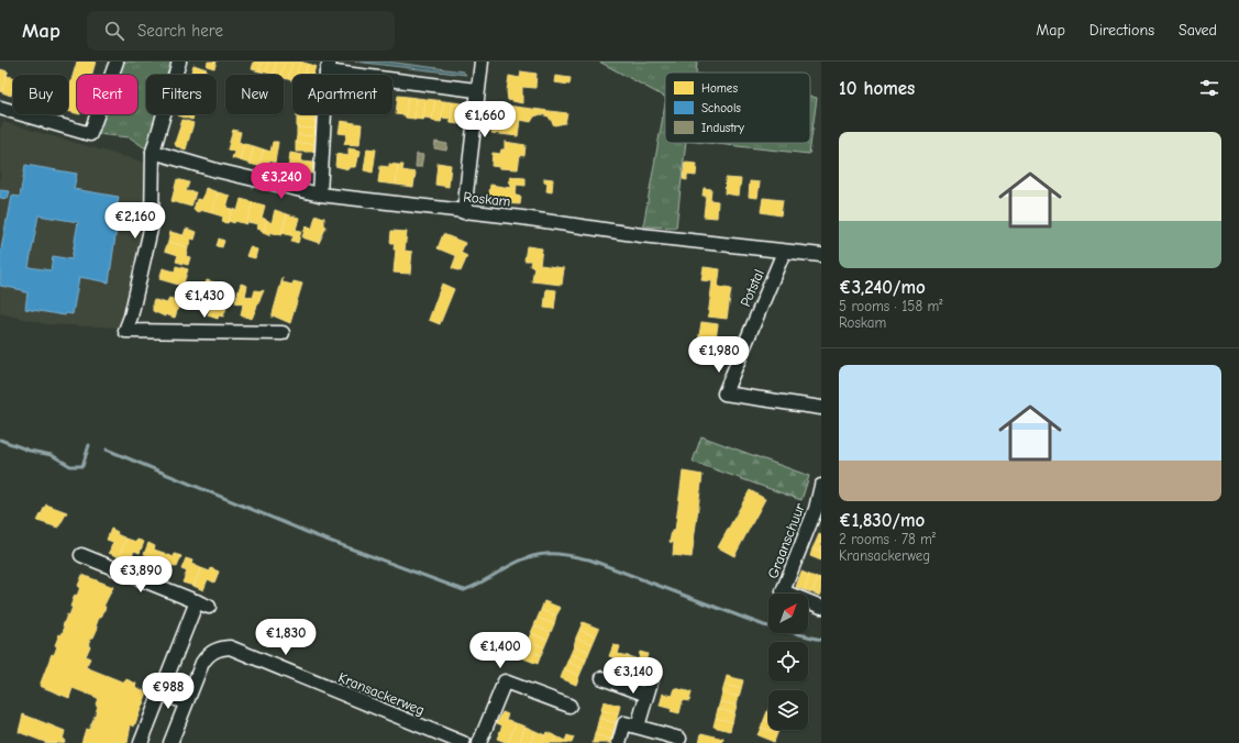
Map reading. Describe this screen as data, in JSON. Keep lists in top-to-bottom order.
{
  "streets": {
    "street": [
      "Roskam",
      "Potstal",
      "Graanschuur",
      "Kransackerweg"
    ]
  },
  "crossings": [
    ["Roskam", "Potstal"]
  ],
  "legend": ["Homes", "Schools", "Industry"],
  "north": "top right",
  "page": {
    "header": "Map",
    "search": "Search here",
    "nav": ["Map", "Directions", "Saved"],
    "heading": "10 homes",
    "chip": [
      "Buy",
      "Rent",
      "Filters",
      "New",
      "Apartment"
    ],
    "price": [
      "€1,660",
      "€3,240",
      "€2,160",
      "€1,430",
      "€1,980",
      "€3,890",
      "€1,830",
      "€1,400",
      "€3,140",
      "€988"
    ],
    "list": [
      {
        "name": "€3,240/mo",
        "note": "5 rooms · 158 m² · Roskam"
      },
      {
        "name": "€1,830/mo",
        "note": "2 rooms · 78 m² · Kransackerweg"
      }
    ]
  }
}
